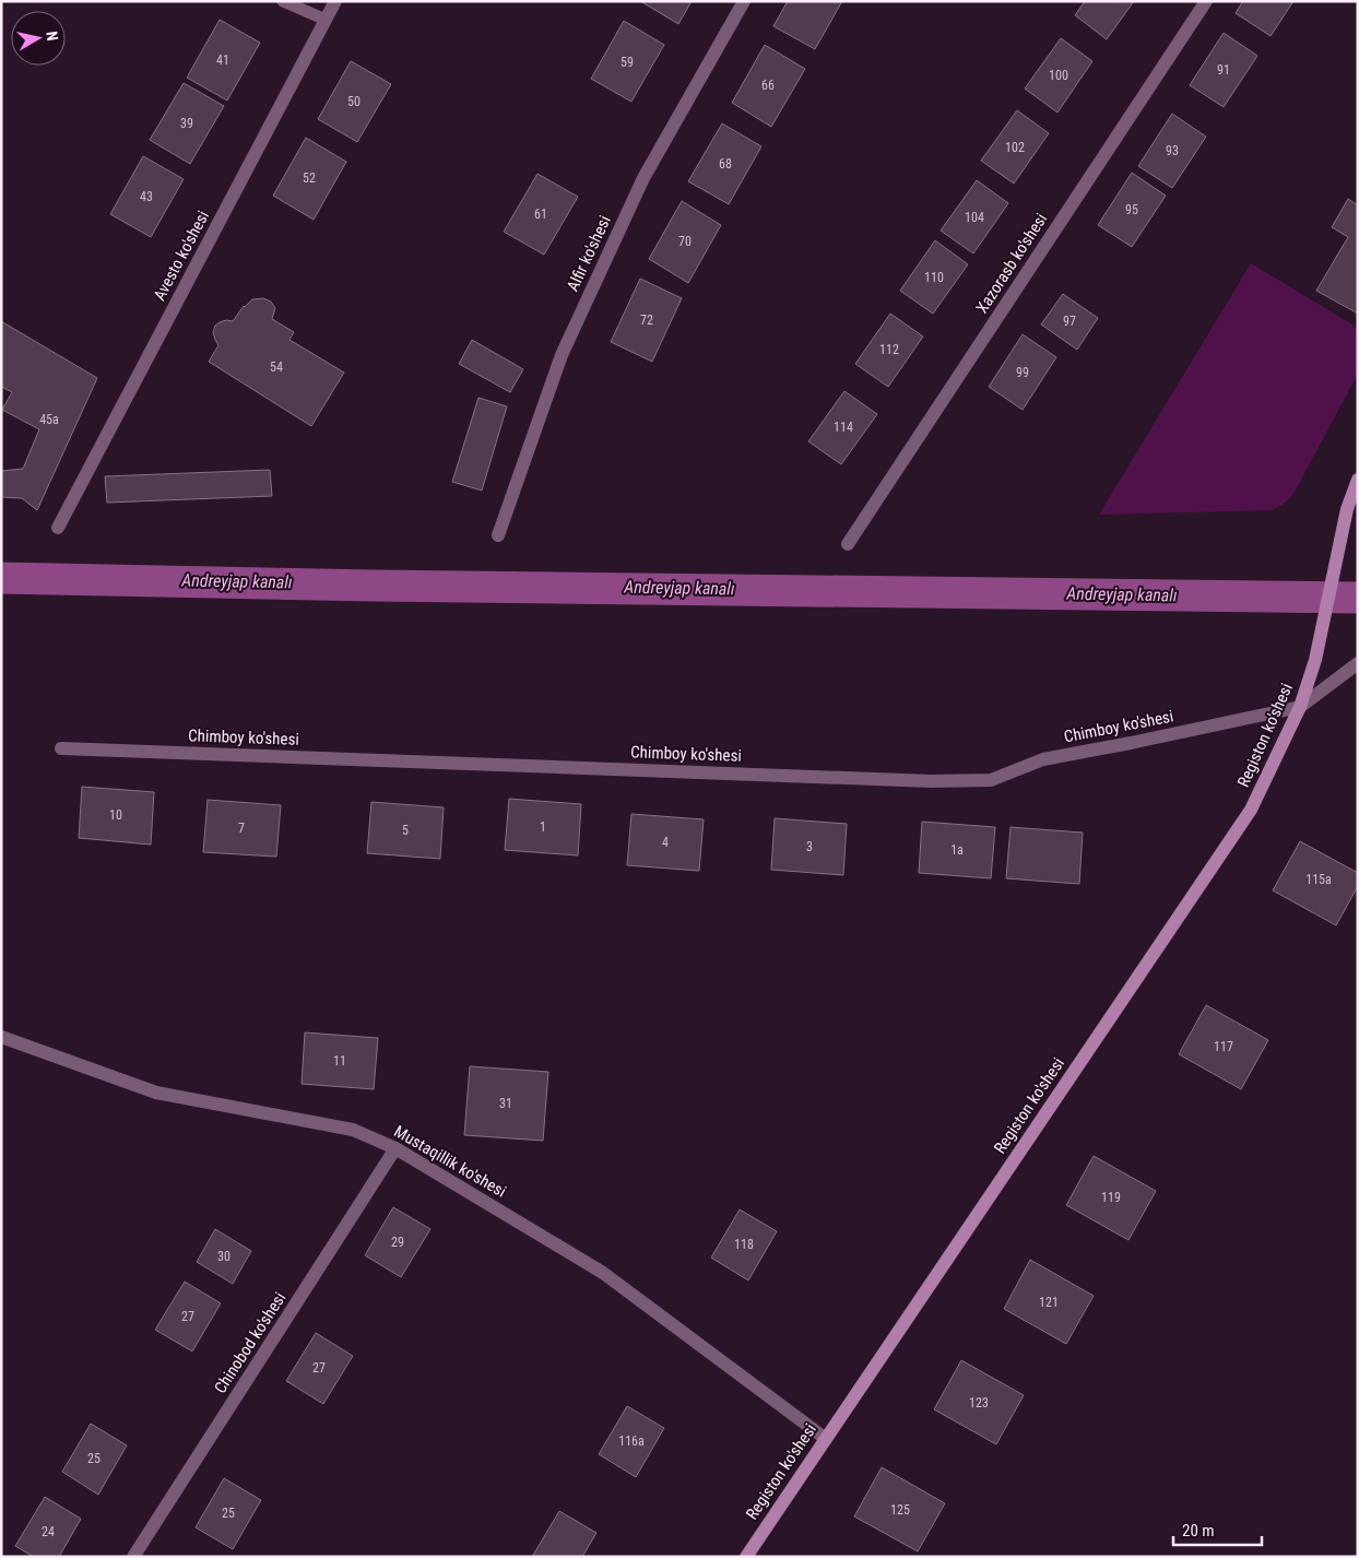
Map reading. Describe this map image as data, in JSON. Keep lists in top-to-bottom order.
{
  "streets": {
    "street": [
      "Alfir ko'shesi",
      "Avesto ko'shesi",
      "Xazorasb ko'shesi",
      "Chimboy ko'shesi",
      "Registon ko'shesi",
      "Mustaqillik ko'shesi",
      "Chinobod ko'shesi"
    ]
  },
  "crossings": [
    ["Chimboy ko'shesi", "Registon ko'shesi"],
    ["Registon ko'shesi", "Mustaqillik ko'shesi"],
    ["Mustaqillik ko'shesi", "Chinobod ko'shesi"]
  ],
  "water": ["Andreyjap kanalı"],
  "house_numbers": [
    "41",
    "59",
    "91",
    "100",
    "66",
    "50",
    "39",
    "102",
    "93",
    "68",
    "52",
    "43",
    "95",
    "61",
    "104",
    "70",
    "110",
    "72",
    "97",
    "112",
    "54",
    "99",
    "45a",
    "114",
    "10",
    "1",
    "7",
    "5",
    "4",
    "3",
    "1a",
    "115a",
    "117",
    "11",
    "31",
    "119",
    "29",
    "118",
    "30",
    "121",
    "27",
    "27",
    "123",
    "116a",
    "25",
    "125",
    "25",
    "24"
  ],
  "scale_bar": "20 m",
  "north": "right"
}
